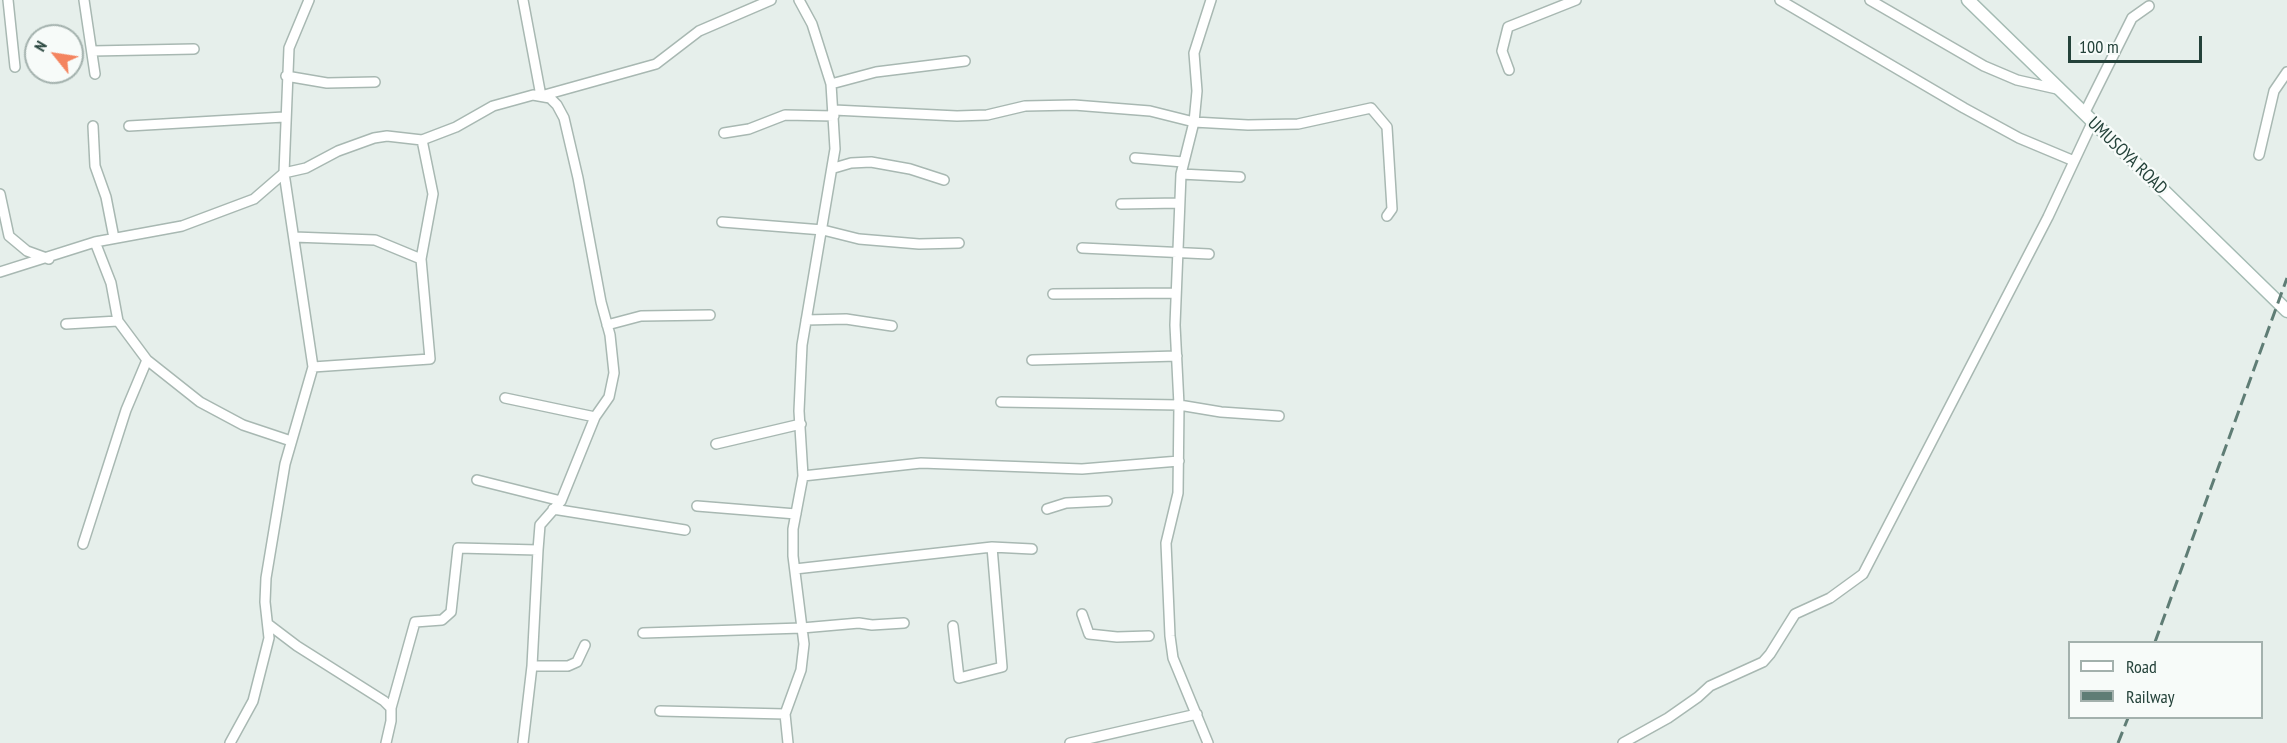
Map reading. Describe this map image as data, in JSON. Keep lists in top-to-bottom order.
{
  "streets": {
    "main road": ["UMUSOYA ROAD"]
  },
  "legend": ["Road", "Railway"],
  "scale_bar": "100 m",
  "north": "top left"
}
